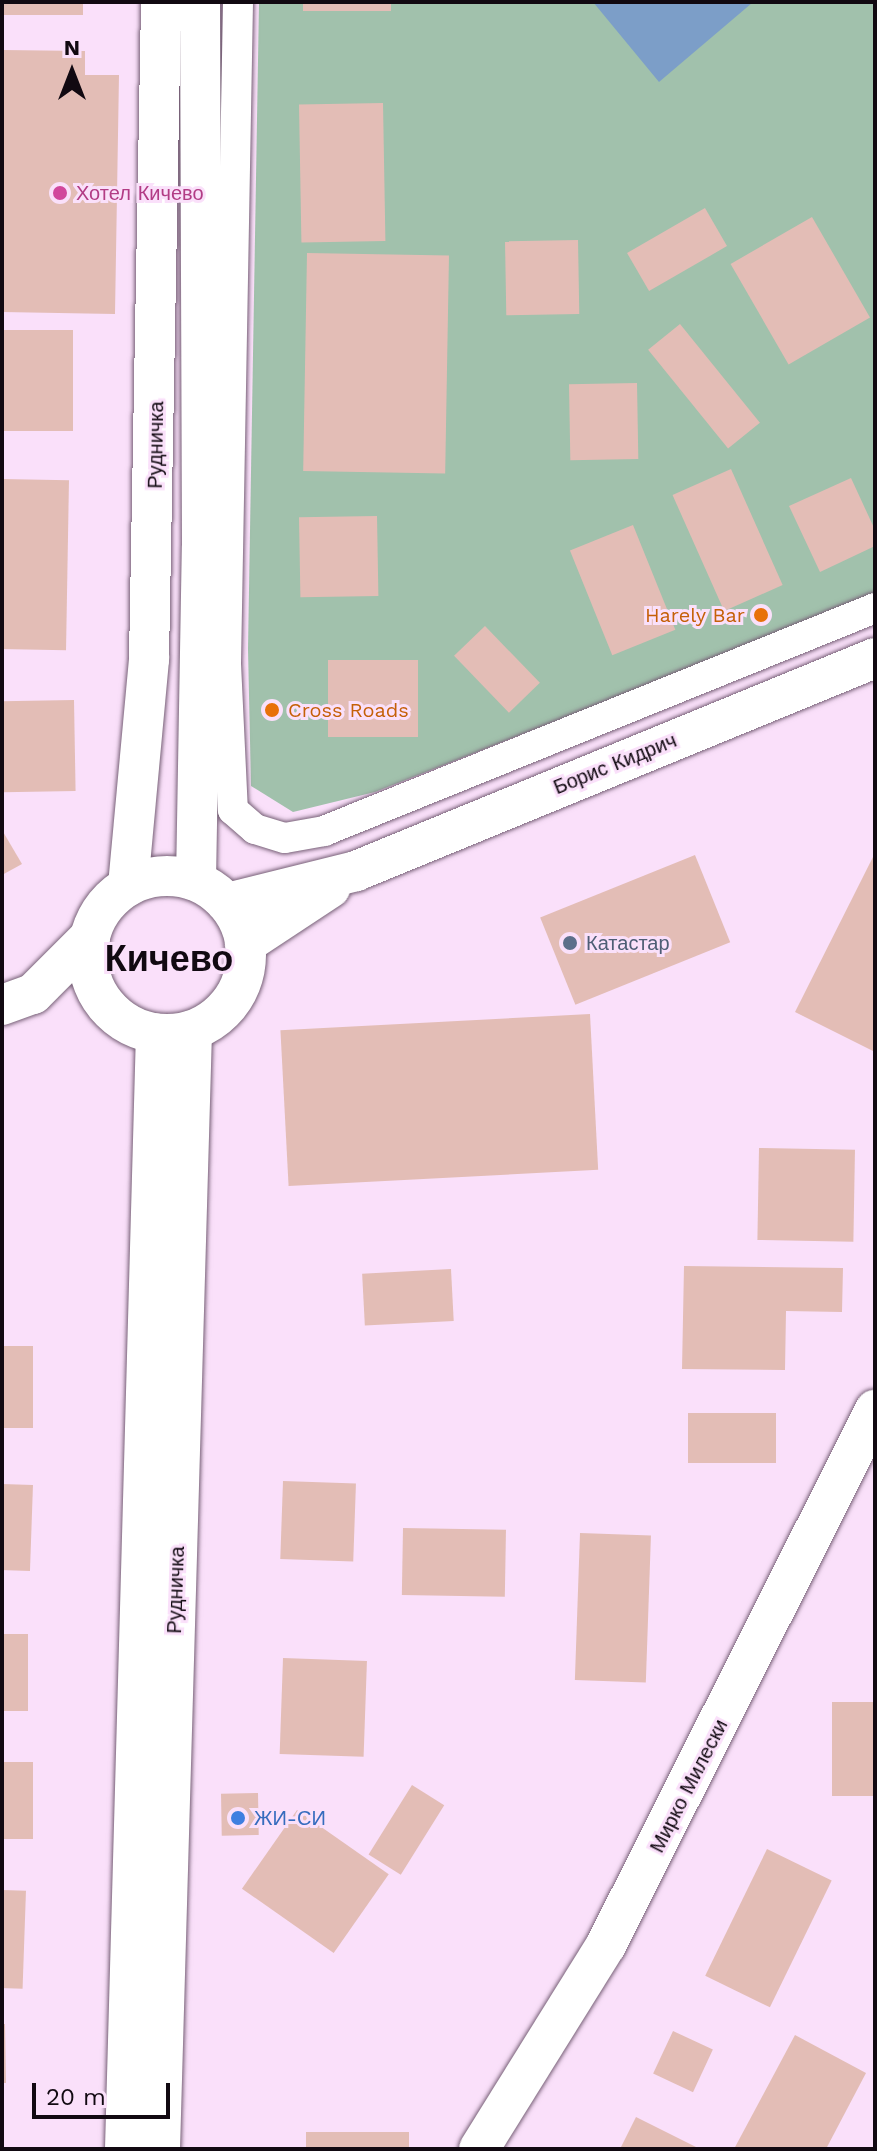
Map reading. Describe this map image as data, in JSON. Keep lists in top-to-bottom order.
{
  "streets": {
    "street": ["Рудничка", "Борис Кидрич", "Мирко Милески"]
  },
  "crossings": [
    ["Рудничка", "Борис Кидрич"]
  ],
  "districts": ["Кичево"],
  "places": [
    "Хотел Кичево",
    "Harely Bar",
    "Cross Roads",
    "Катастар",
    "ЖИ-СИ"
  ],
  "scale_bar": "20 m",
  "north": "top"
}
